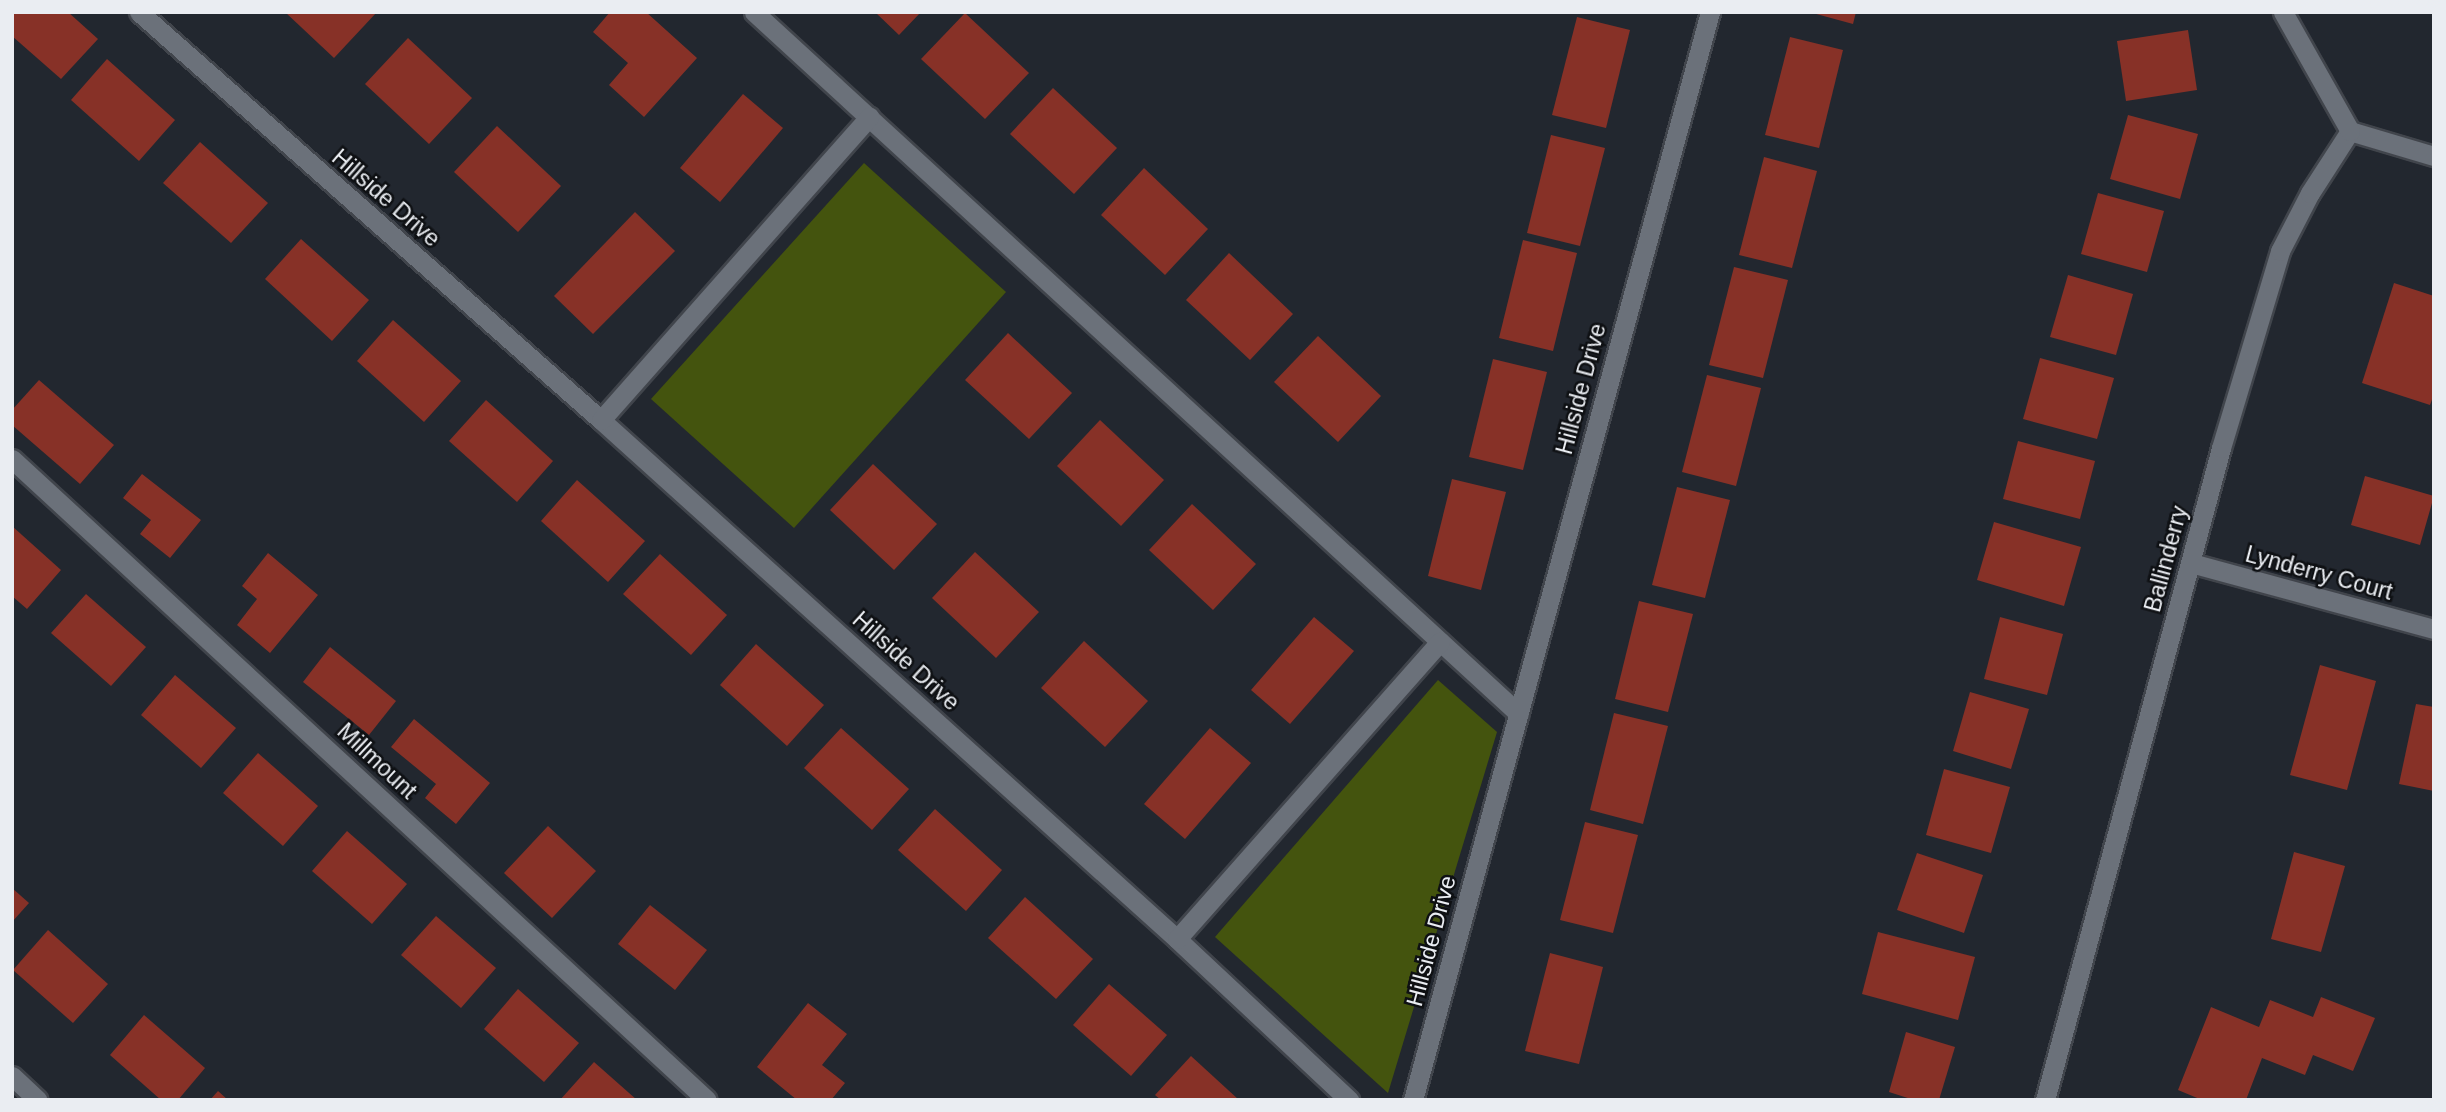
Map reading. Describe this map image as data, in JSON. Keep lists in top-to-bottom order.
{
  "streets": {
    "street": [
      "Hillside Drive",
      "Ballinderry",
      "Lynderry Court",
      "Millmount"
    ]
  },
  "crossings": [
    ["Ballinderry", "Lynderry Court"]
  ]
}
